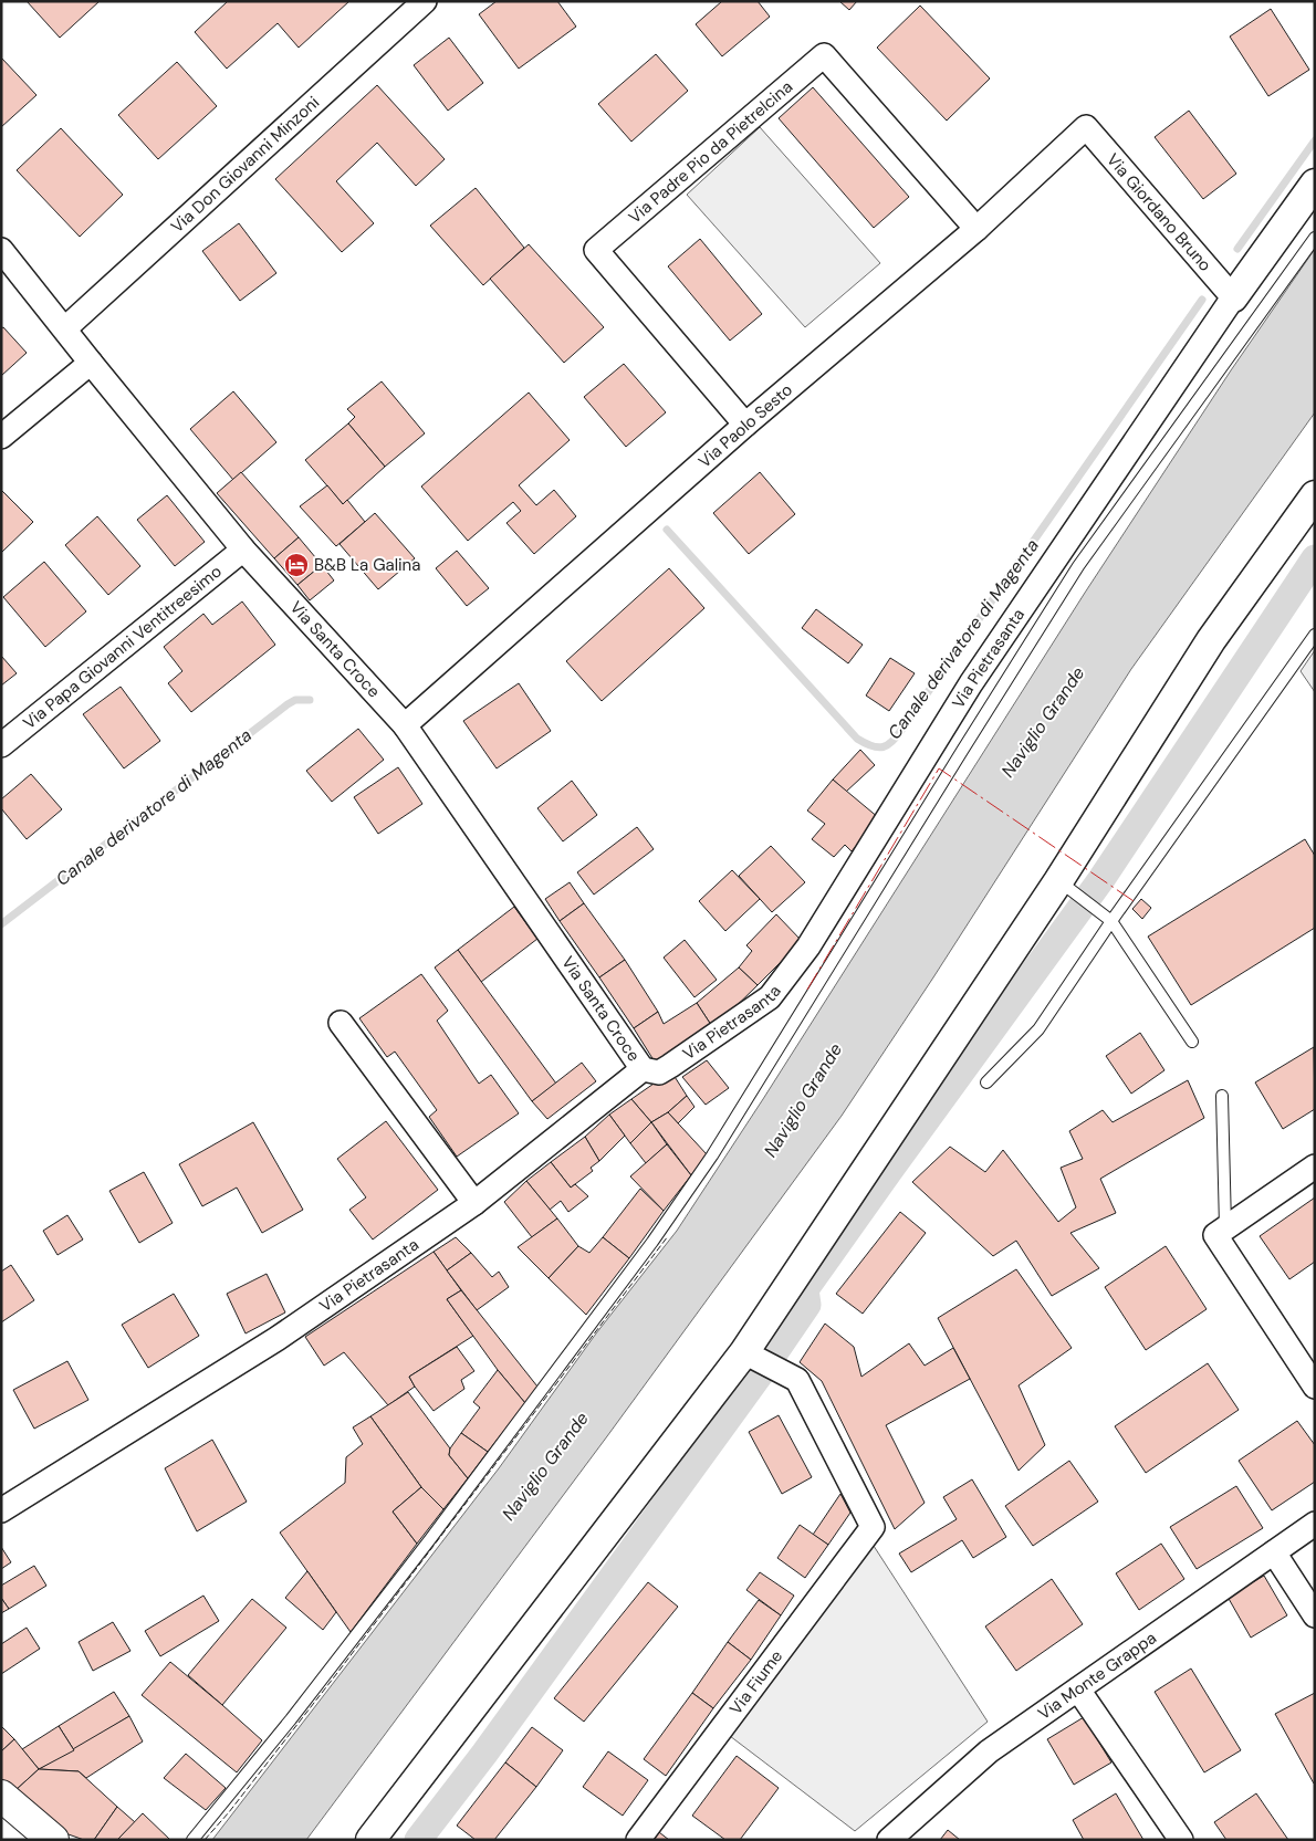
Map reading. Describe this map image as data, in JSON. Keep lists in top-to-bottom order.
{
  "streets": {
    "street": [
      "Via Padre Pio da Pietrelcina",
      "Via Don Giovanni Minzoni",
      "Via Giordano Bruno",
      "Via Paolo Sesto",
      "Via Papa Giovanni Ventitreesimo",
      "Via Santa Croce",
      "Via Pietrasanta",
      "Via Monte Grappa",
      "Via Fiume"
    ]
  },
  "crossings": [
    ["Via Padre Pio da Pietrelcina", "Via Paolo Sesto"],
    ["Via Don Giovanni Minzoni", "Via Santa Croce"],
    ["Via Giordano Bruno", "Via Paolo Sesto"],
    ["Via Giordano Bruno", "Via Pietrasanta"],
    ["Via Paolo Sesto", "Via Santa Croce"],
    ["Via Papa Giovanni Ventitreesimo", "Via Santa Croce"],
    ["Via Santa Croce", "Via Pietrasanta"]
  ],
  "water": ["Canale derivatore di Magenta", "Naviglio Grande"],
  "places": {
    "hotel": ["B&B La Galina"]
  }
}
